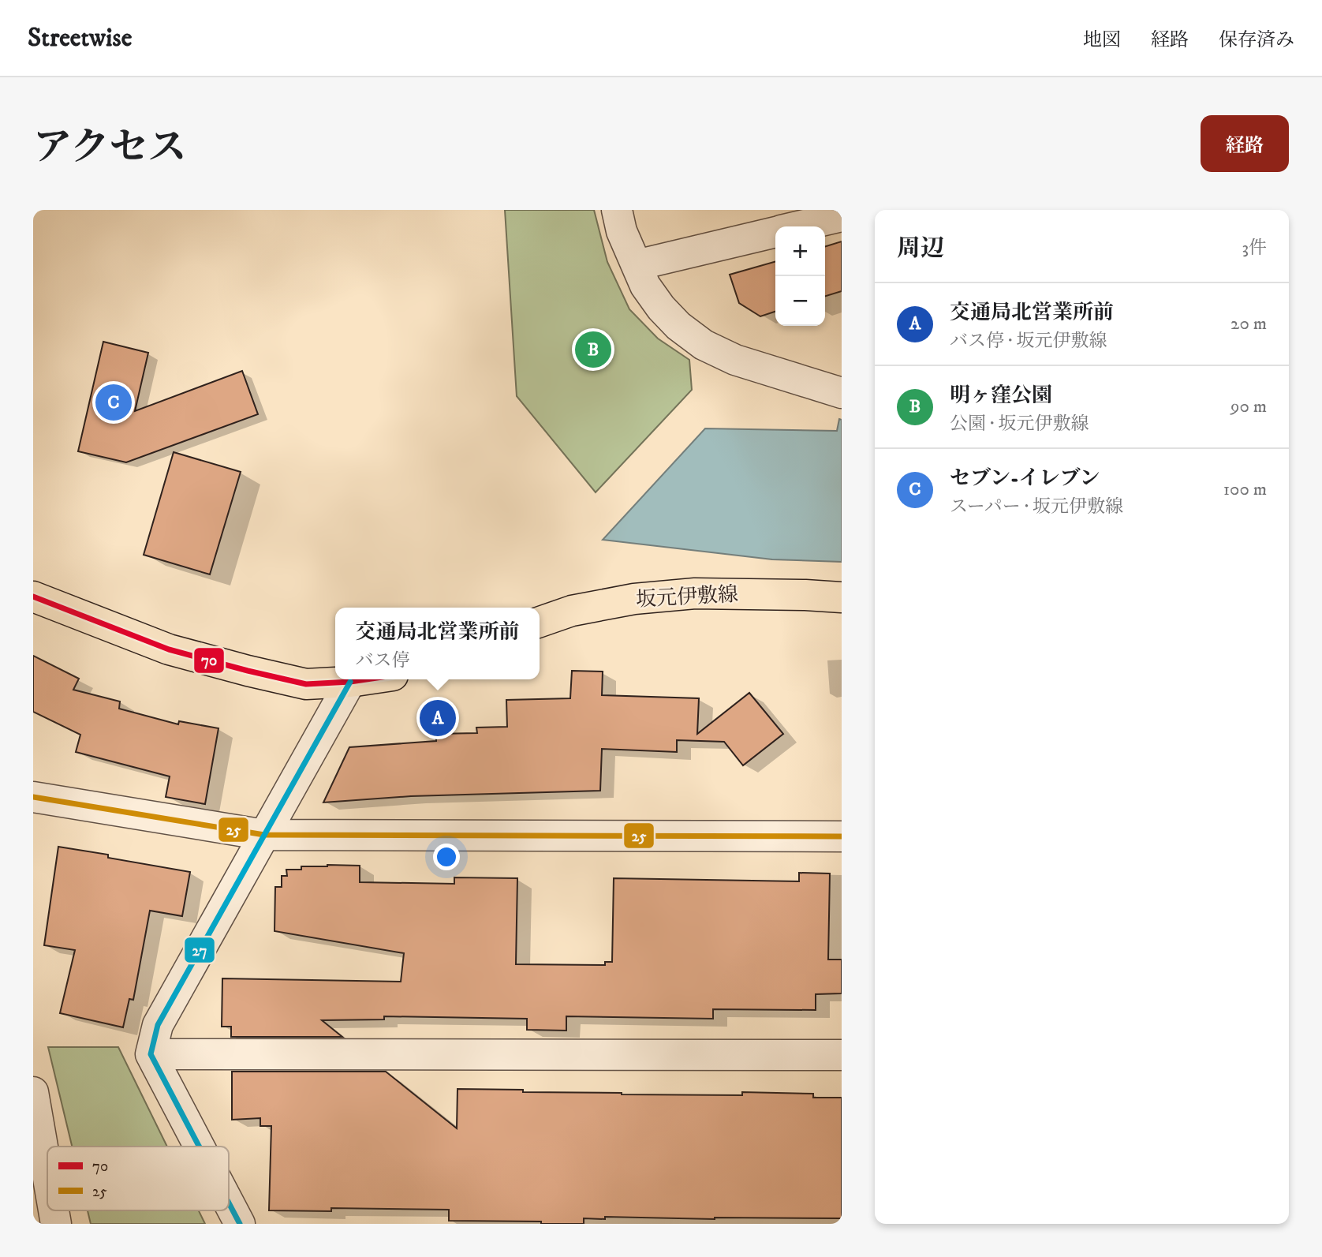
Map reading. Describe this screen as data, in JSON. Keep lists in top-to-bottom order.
{
  "streets": {
    "main road": ["坂元伊敷線"]
  },
  "lines": ["transit line 70", "transit line 27", "transit line 25"],
  "legend": ["70", "25"],
  "page": {
    "header": "Streetwise",
    "nav": ["地図", "経路", "保存済み"],
    "title": "アクセス",
    "buttons": "経路",
    "heading": ["周辺", "3件"],
    "map_buttons": ["+", "−"],
    "list": [
      {
        "mark": "A",
        "name": "交通局北営業所前",
        "note": "バス停 · 坂元伊敷線",
        "value": "20 m"
      },
      {
        "mark": "B",
        "name": "明ヶ窪公園",
        "note": "公園 · 坂元伊敷線",
        "value": "90 m"
      },
      {
        "mark": "C",
        "name": "セブン-イレブン",
        "note": "スーパー · 坂元伊敷線",
        "value": "100 m"
      }
    ],
    "pins": ["B", "C", "A"],
    "popup": ["交通局北営業所前", "バス停"]
  }
}
